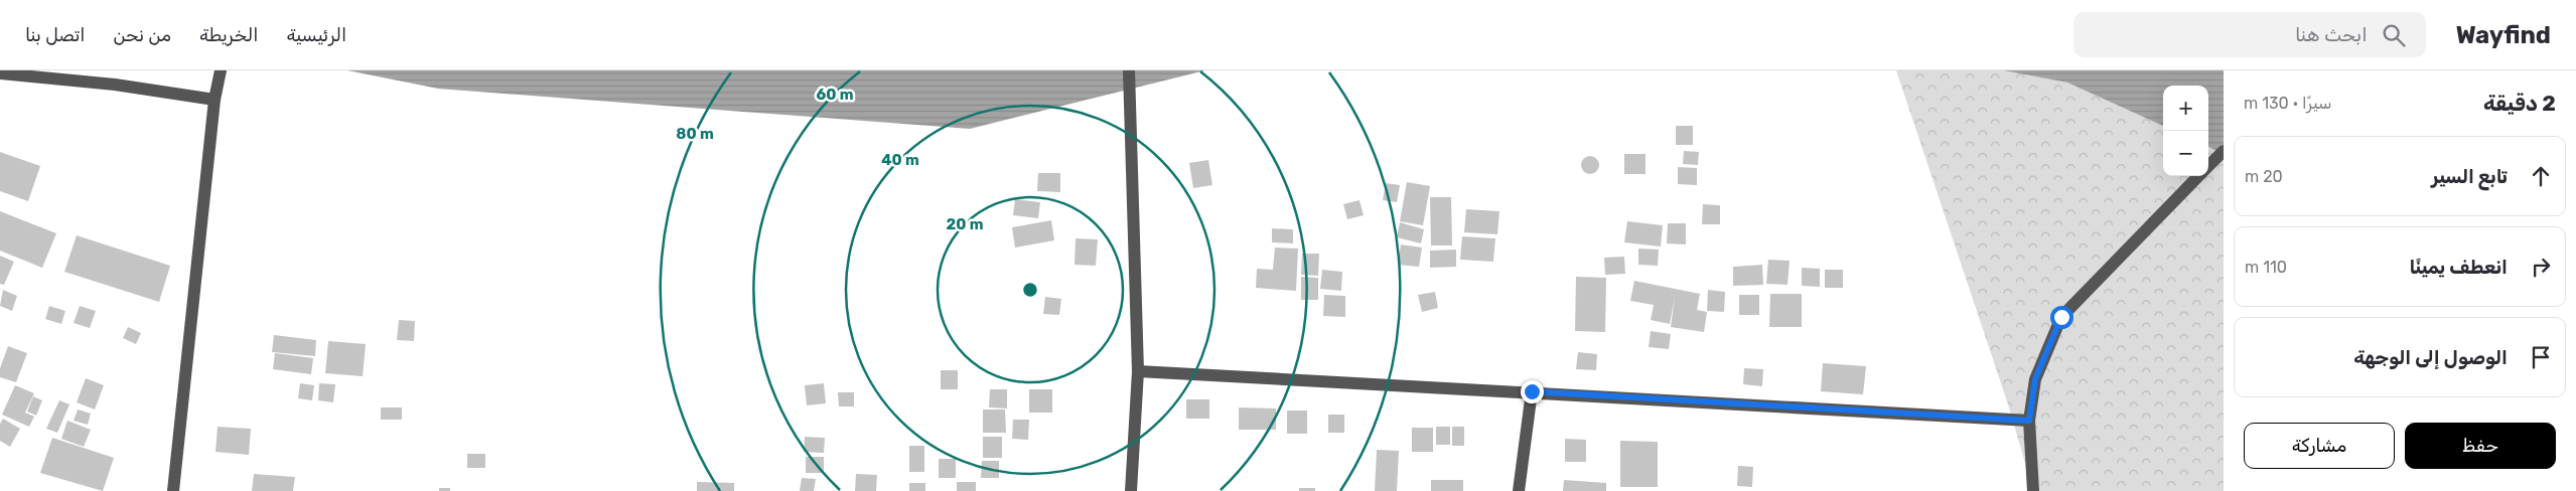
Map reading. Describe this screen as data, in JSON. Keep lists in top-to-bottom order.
{
  "page": {
    "header": "Wayfind",
    "search": "ابحث هنا",
    "nav": [
      "الرئيسية",
      "الخريطة",
      "من نحن",
      "اتصل بنا"
    ],
    "heading": ["2 دقيقة", "سيرًا · 130 m"],
    "map_buttons": ["+", "−"],
    "list": [
      ["تابع السير", "20 m"],
      ["انعطف يمينًا", "110 m"],
      "الوصول إلى الوجهة"
    ],
    "buttons": ["حفظ", "مشاركة"]
  },
  "rings": [
    "60 m",
    "80 m",
    "40 m",
    "20 m"
  ]
}
